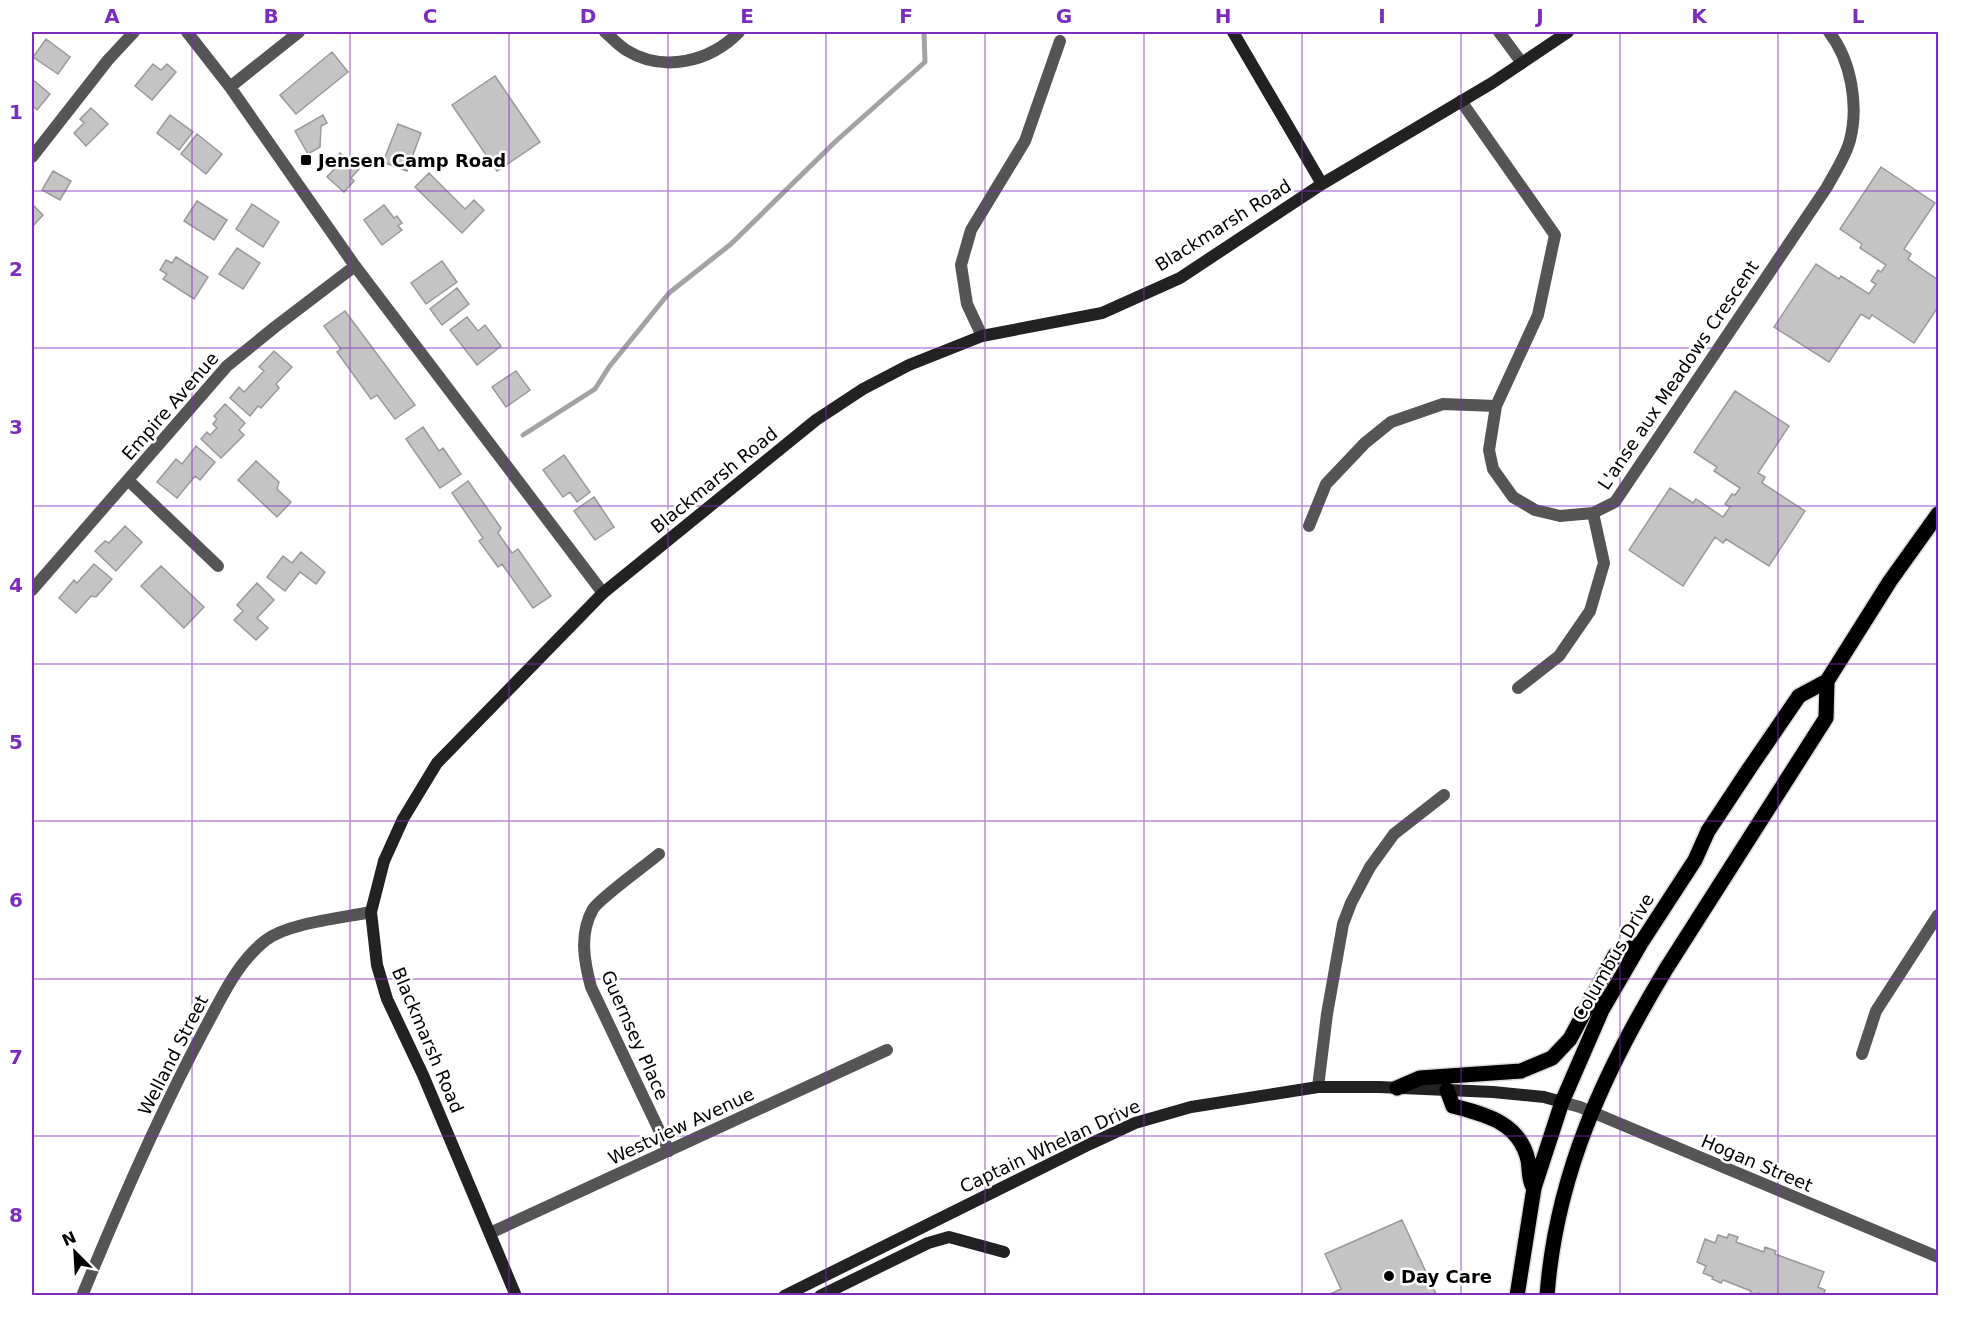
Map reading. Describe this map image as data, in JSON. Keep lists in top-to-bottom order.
{
  "streets": {
    "main road": ["Columbus Drive"],
    "street": [
      "Blackmarsh Road",
      "L'anse aux Meadows Crescent",
      "Empire Avenue",
      "Guernsey Place",
      "Welland Street",
      "Westview Avenue",
      "Captain Whelan Drive",
      "Hogan Street"
    ]
  },
  "crossings": [
    ["Blackmarsh Road", "L'anse aux Meadows Crescent"],
    ["Blackmarsh Road", "Welland Street"],
    ["Blackmarsh Road", "Westview Avenue"],
    ["Columbus Drive", "Captain Whelan Drive"],
    ["Columbus Drive", "Hogan Street"],
    ["Guernsey Place", "Westview Avenue"],
    ["Captain Whelan Drive", "Hogan Street"]
  ],
  "places": {
    "transit": ["Jensen Camp Road"],
    "other": ["Day Care"]
  },
  "north": "top left",
  "grid": {
    "columns": [
      "A",
      "B",
      "C",
      "D",
      "E",
      "F",
      "G",
      "H",
      "I",
      "J",
      "K",
      "L"
    ],
    "rows": [
      "1",
      "2",
      "3",
      "4",
      "5",
      "6",
      "7",
      "8"
    ]
  }
}
